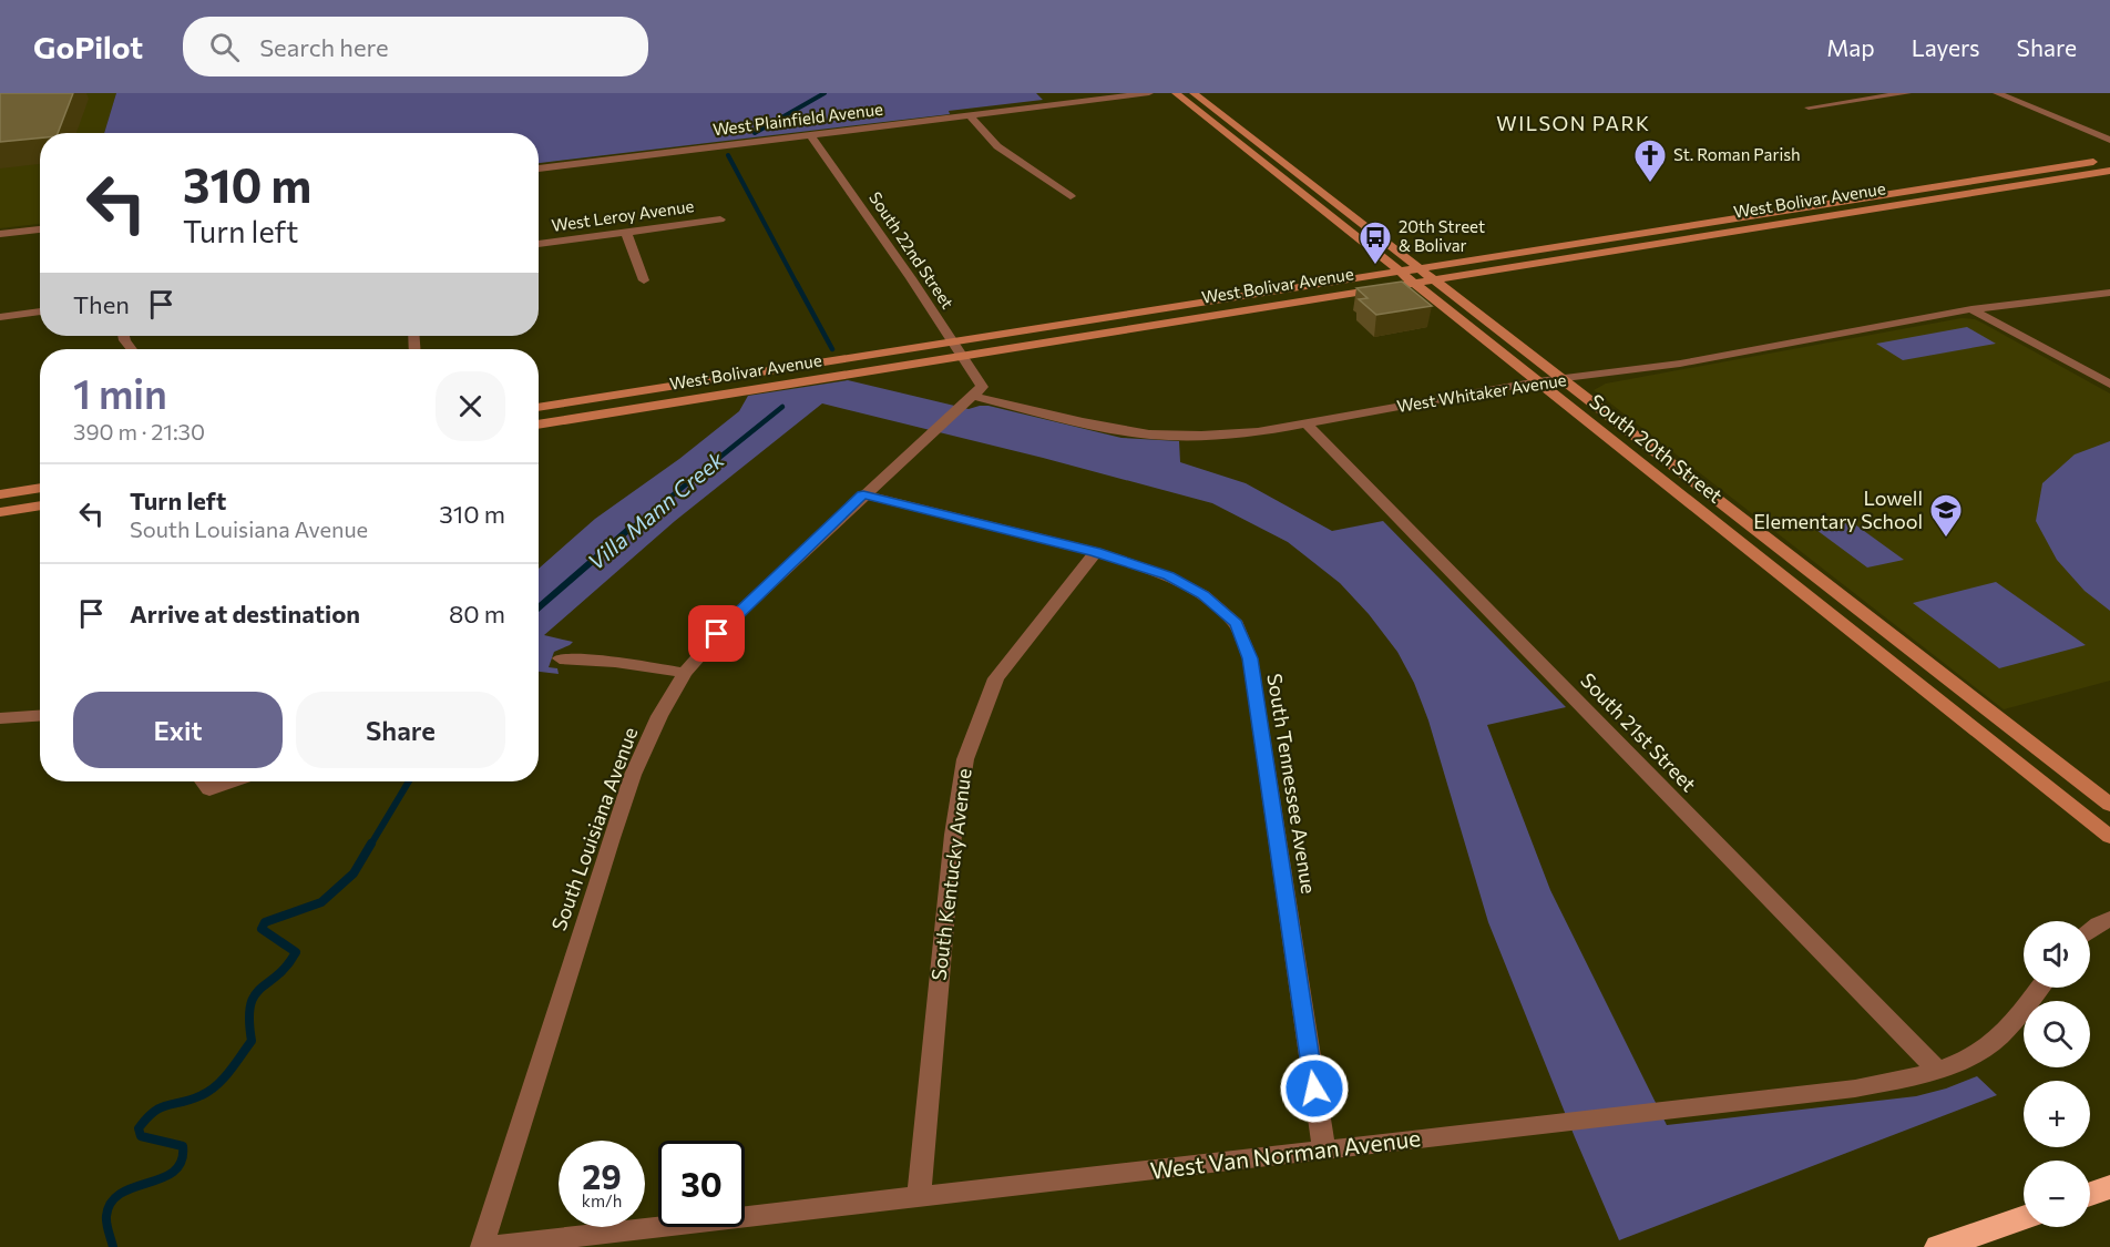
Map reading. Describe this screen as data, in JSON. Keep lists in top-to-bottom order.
{
  "streets": {
    "street": [
      "West Plainfield Avenue",
      "West Bolivar Avenue",
      "West Leroy Avenue",
      "South 22nd Street",
      "West Whitaker Avenue",
      "South 20th Street",
      "South 21st Street",
      "South Tennessee Avenue",
      "South Louisiana Avenue",
      "South Kentucky Avenue",
      "West Van Norman Avenue"
    ]
  },
  "crossings": [
    ["West Plainfield Avenue", "South 22nd Street"],
    ["West Bolivar Avenue", "South 22nd Street"],
    ["West Bolivar Avenue", "South 20th Street"],
    ["South 22nd Street", "West Whitaker Avenue"],
    ["South 22nd Street", "South Louisiana Avenue"],
    ["West Whitaker Avenue", "South 20th Street"],
    ["West Whitaker Avenue", "South 21st Street"],
    ["West Whitaker Avenue", "South Louisiana Avenue"],
    ["South 21st Street", "West Van Norman Avenue"],
    ["South Tennessee Avenue", "South Louisiana Avenue"],
    ["South Tennessee Avenue", "South Kentucky Avenue"],
    ["South Tennessee Avenue", "West Van Norman Avenue"],
    ["South Louisiana Avenue", "West Van Norman Avenue"],
    ["South Kentucky Avenue", "West Van Norman Avenue"]
  ],
  "districts": ["WILSON PARK"],
  "water": ["Villa Mann Creek"],
  "places": {
    "church": ["St. Roman Parish"],
    "bus stop": ["20th Street & Bolivar"],
    "school or university": ["Lowell Elementary School"]
  },
  "page": {
    "header": "GoPilot",
    "search": "Search here",
    "nav": ["Map", "Layers", "Share"],
    "turn": ["310 m", "Turn left"],
    "then": "Then",
    "heading": ["1 min", "390 m · 21:30"],
    "list": [
      {
        "name": "Turn left",
        "note": "South Louisiana Avenue",
        "value": "310 m"
      },
      {
        "name": "Arrive at destination",
        "value": "80 m"
      }
    ],
    "buttons": ["Exit", "Share"],
    "map_buttons": ["+", "−"],
    "speed": "29 km/h",
    "limit": "30"
  }
}
